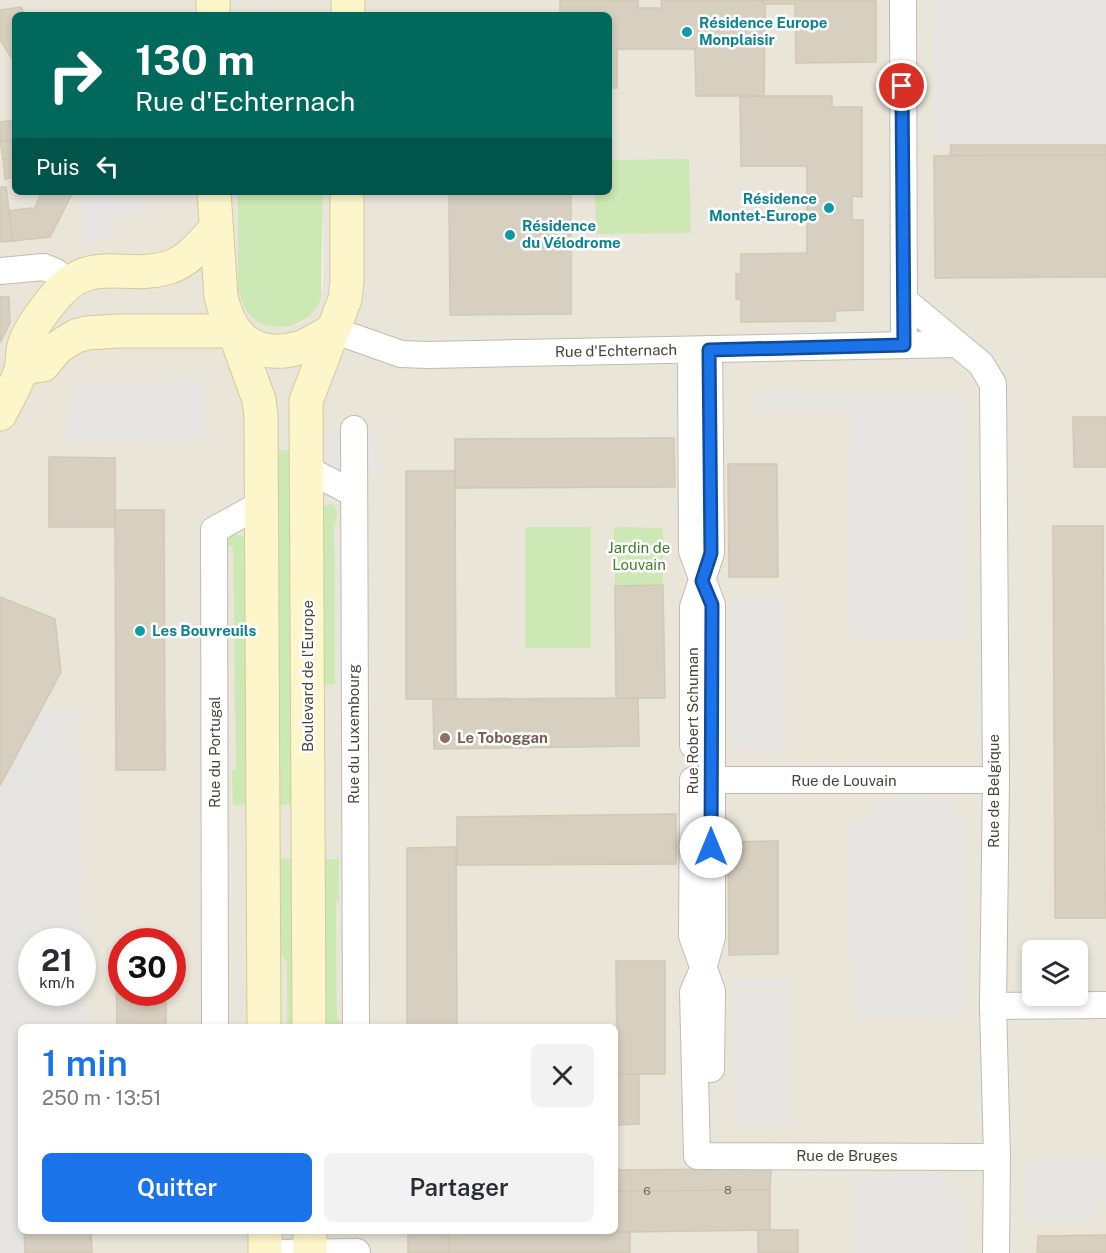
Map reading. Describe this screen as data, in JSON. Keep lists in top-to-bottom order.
{
  "streets": {
    "main road": ["Boulevard de l'Europe"],
    "street": [
      "Rue d'Echternach",
      "Rue Robert Schuman",
      "Rue du Luxembourg",
      "Rue du Portugal",
      "Rue de Louvain",
      "Rue de Belgique",
      "Rue de Bruges"
    ]
  },
  "crossings": [
    ["Rue d'Echternach", "Boulevard de l'Europe"],
    ["Rue d'Echternach", "Rue Robert Schuman"],
    ["Rue Robert Schuman", "Rue de Louvain"],
    ["Rue Robert Schuman", "Rue de Bruges"],
    ["Rue de Louvain", "Rue de Belgique"],
    ["Rue de Belgique", "Rue de Bruges"]
  ],
  "parks": ["Jardin de Louvain"],
  "places": [
    "Résidence Europe Monplaisir",
    "Résidence Montet-Europe",
    "Résidence du Vélodrome",
    "Les Bouvreuils",
    "Le Toboggan"
  ],
  "house_numbers": ["8", "6"],
  "page": {
    "turn": ["130 m", "Rue d'Echternach"],
    "then": "Puis",
    "speed": "21 km/h",
    "limit": "30",
    "heading": ["1 min", "250 m · 13:51"],
    "buttons": ["Quitter", "Partager"]
  }
}
